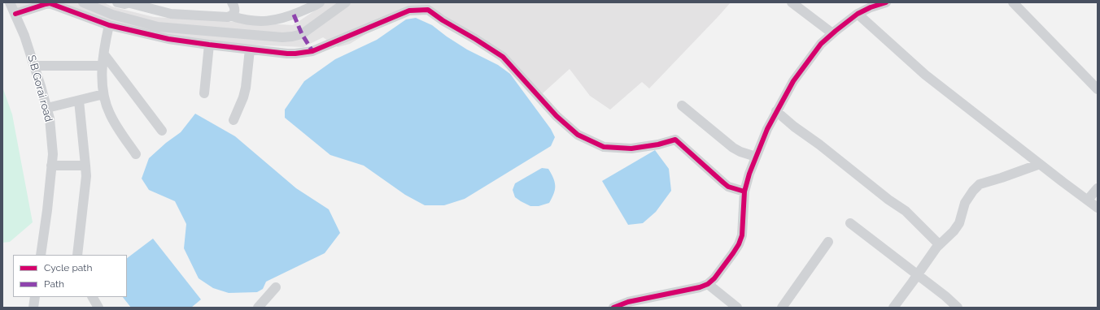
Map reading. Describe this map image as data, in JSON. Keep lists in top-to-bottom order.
{
  "streets": {
    "street": ["S.B Gorai road"]
  },
  "legend": ["Cycle path", "Path"]
}
